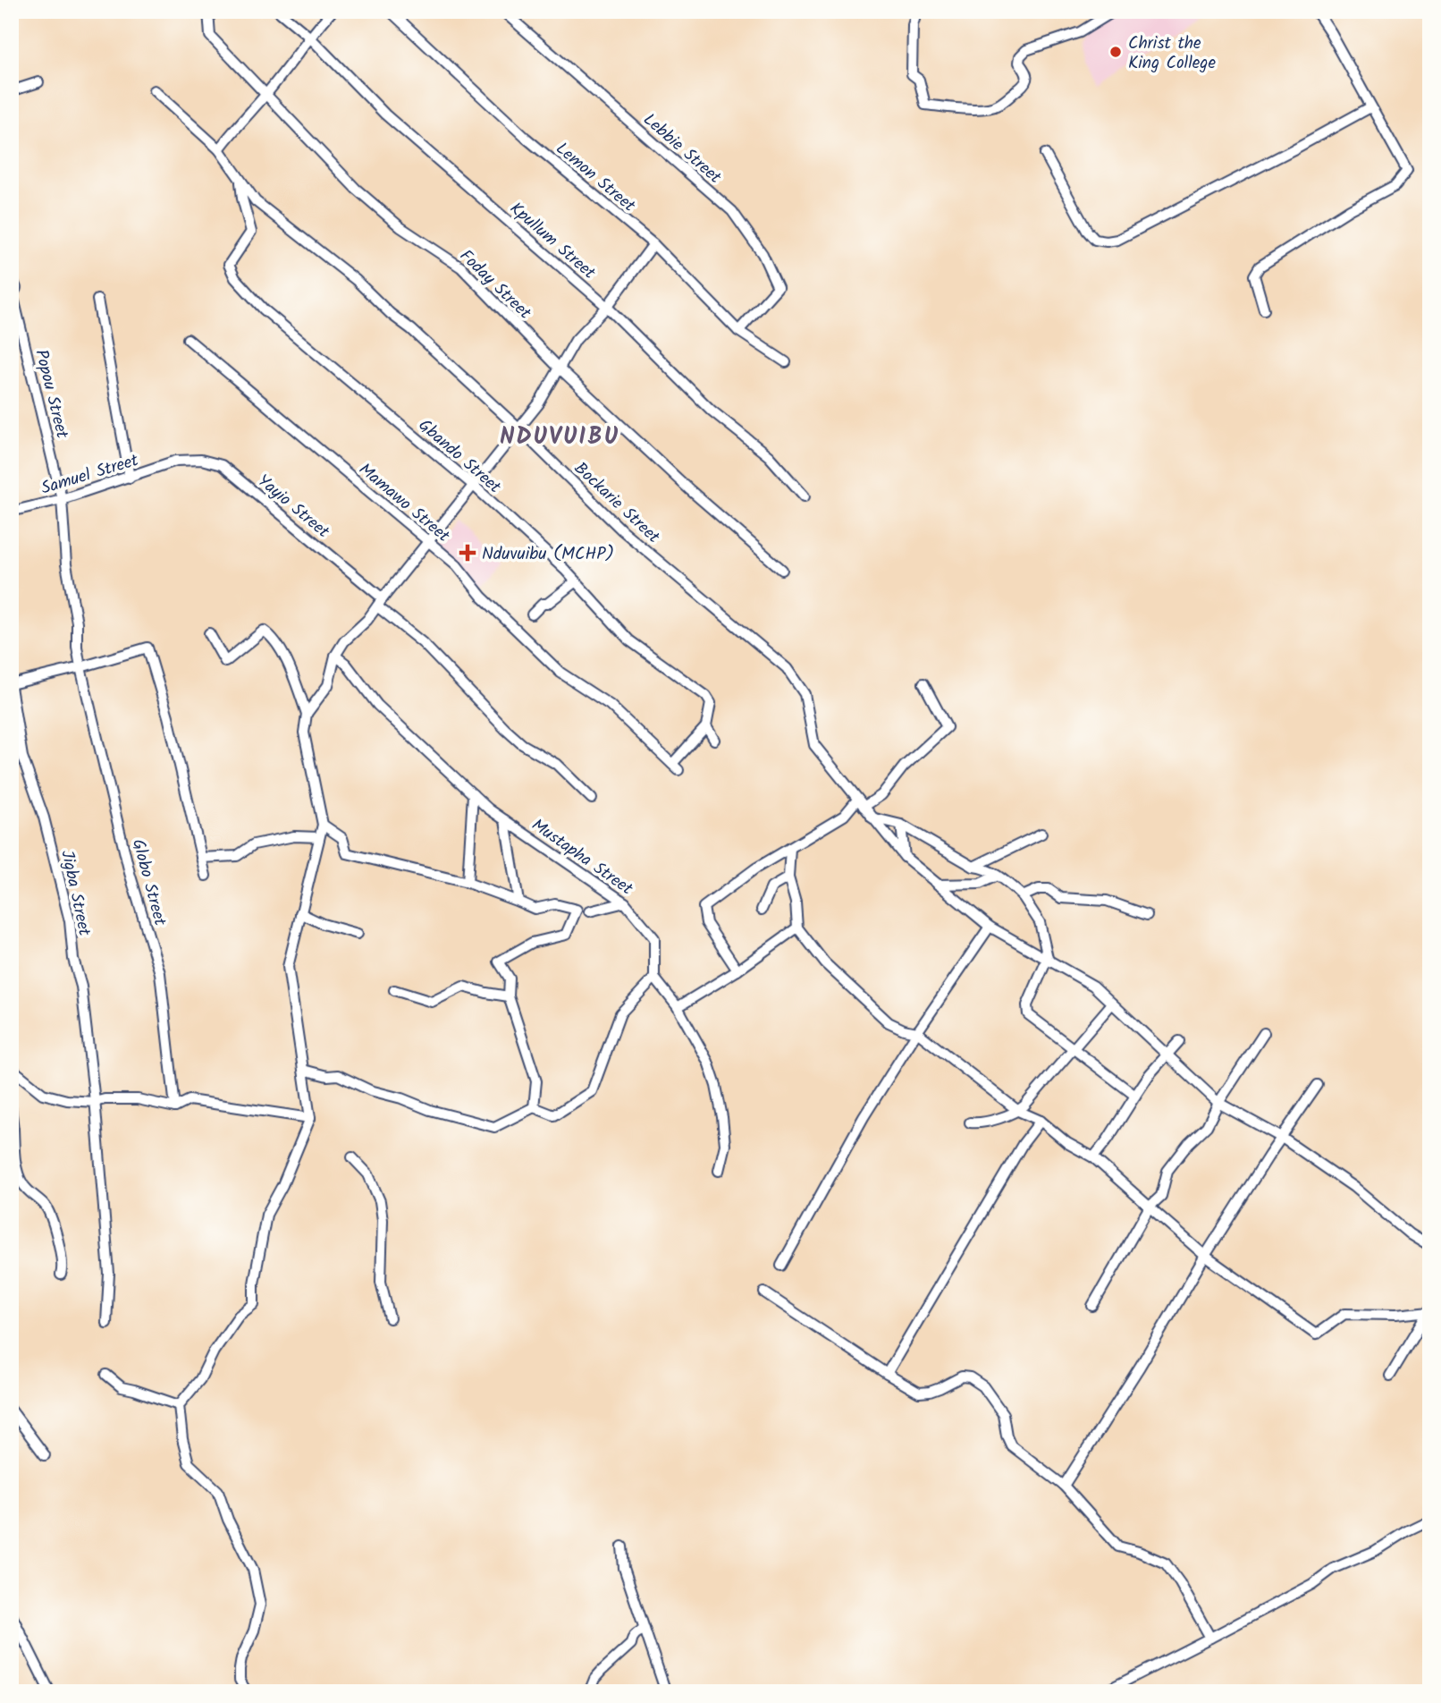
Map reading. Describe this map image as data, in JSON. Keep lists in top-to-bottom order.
{
  "streets": {
    "street": [
      "Lebbie Street",
      "Lemon Street",
      "Kpullum Street",
      "Foday Street",
      "Popou Street",
      "Gbando Street",
      "Samuel Street",
      "Mamawo Street",
      "Bockarie Street",
      "Yayio Street",
      "Mustapha Street",
      "Globo Street",
      "Jigba Street"
    ]
  },
  "crossings": [
    ["Lebbie Street", "Lemon Street"],
    ["Popou Street", "Samuel Street"],
    ["Popou Street", "Globo Street"],
    ["Gbando Street", "Mamawo Street"],
    ["Gbando Street", "Bockarie Street"],
    ["Samuel Street", "Yayio Street"]
  ],
  "districts": ["NDUVUIBU"],
  "places": {
    "other": ["Christ the King College"],
    "health": ["Nduvuibu (MCHP)"]
  }
}
